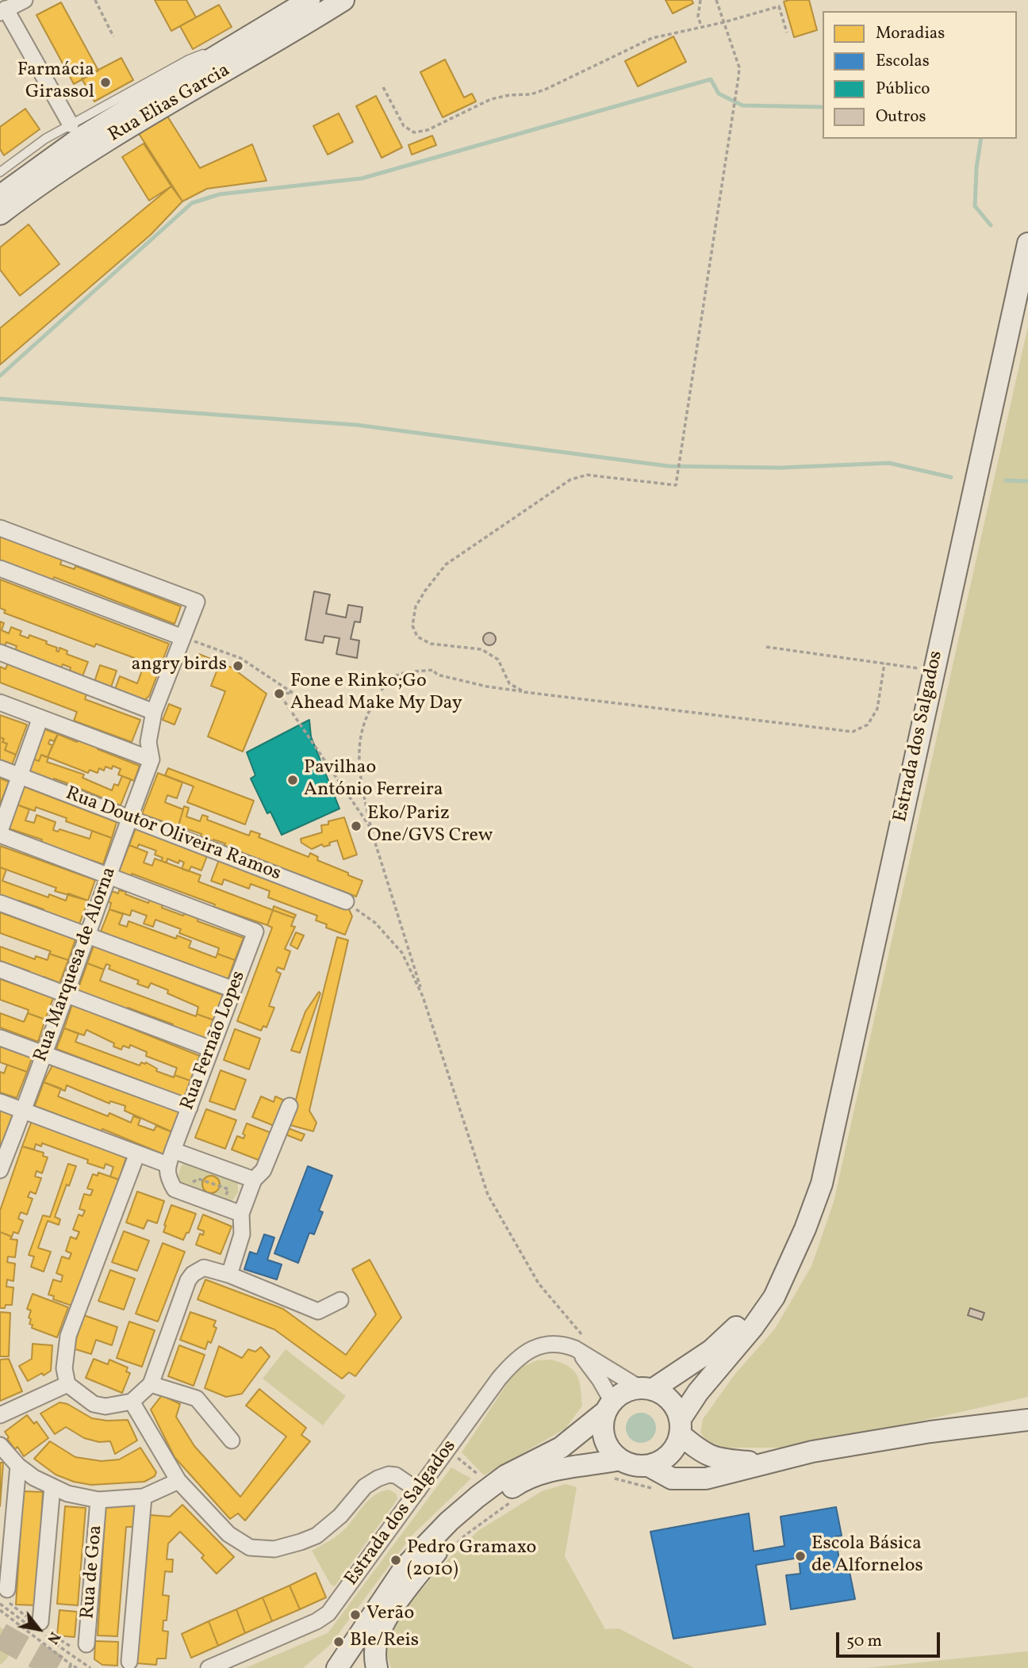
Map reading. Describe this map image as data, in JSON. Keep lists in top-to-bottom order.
{
  "streets": {
    "main road": ["Rua Elias Garcia", "Estrada dos Salgados"],
    "street": [
      "Rua Doutor Oliveira Ramos",
      "Rua Marquesa de Alorna",
      "Rua Fernão Lopes",
      "Rua de Goa"
    ]
  },
  "crossings": [
    ["Rua Doutor Oliveira Ramos", "Rua Marquesa de Alorna"],
    ["Rua Marquesa de Alorna", "Rua Fernão Lopes"]
  ],
  "places": [
    "Farmácia Girassol",
    "angry birds",
    "Fone e Rinko;Go Ahead Make My Day",
    "Pavilhao António Ferreira",
    "Eko/Pariz One/GVS Crew",
    "Escola Básica de Alfornelos",
    "Pedro Gramaxo (2010)",
    "Verão",
    "Ble/Reis"
  ],
  "legend": [
    "Moradias",
    "Escolas",
    "Público",
    "Outros"
  ],
  "scale_bar": "50 m",
  "north": "bottom right"
}
